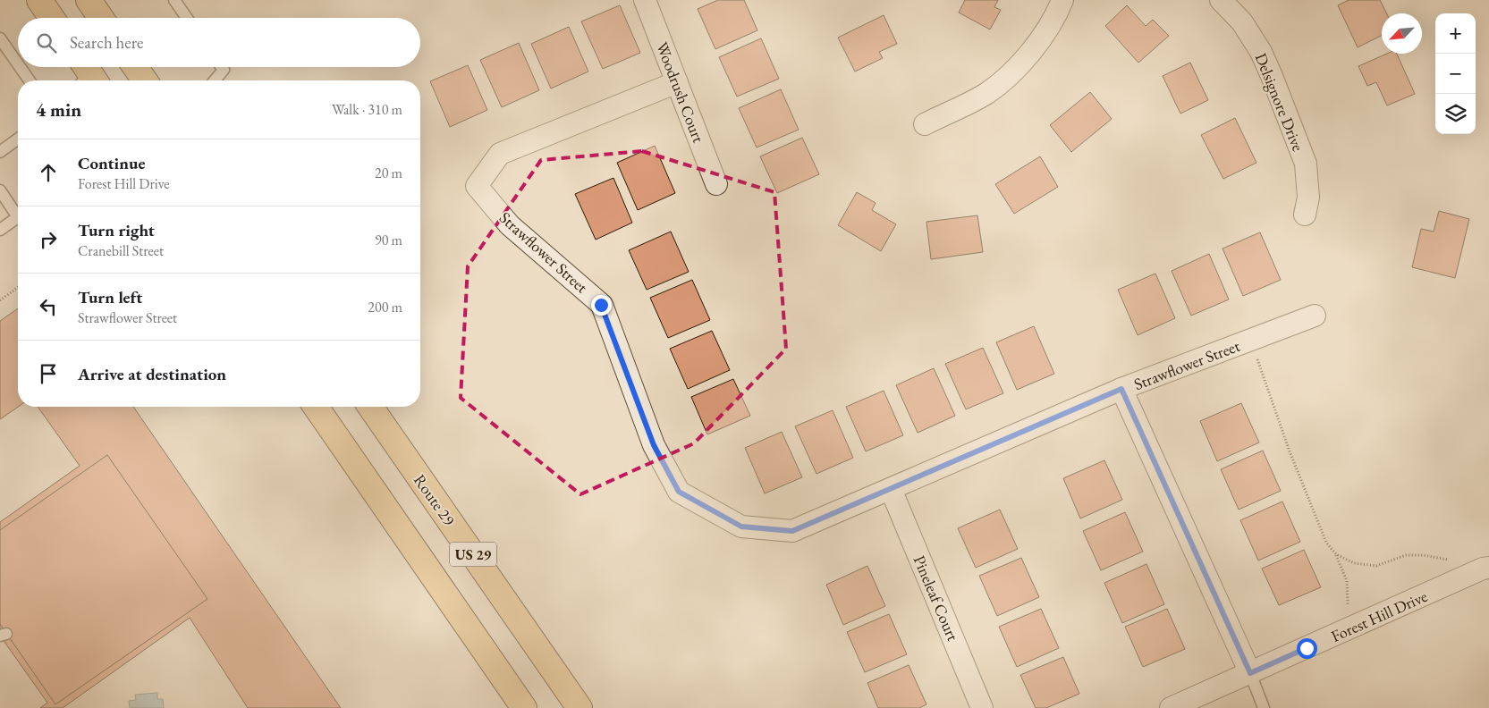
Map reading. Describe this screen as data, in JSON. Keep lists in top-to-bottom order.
{
  "streets": {
    "main road": ["Route 29", "US 29"],
    "street": [
      "Woodrush Court",
      "Delsignore Drive",
      "Strawflower Street",
      "Pineleaf Court",
      "Forest Hill Drive"
    ]
  },
  "crossings": [
    ["Woodrush Court", "Strawflower Street"],
    ["Strawflower Street", "Pineleaf Court"]
  ],
  "north": "bottom left",
  "page": {
    "map_buttons": ["+", "−"],
    "search": "Search here",
    "heading": ["4 min", "Walk · 310 m"],
    "list": [
      ["Continue", "Forest Hill Drive", "20 m"],
      ["Turn right", "Cranebill Street", "90 m"],
      ["Turn left", "Strawflower Street", "200 m"],
      "Arrive at destination"
    ]
  }
}
